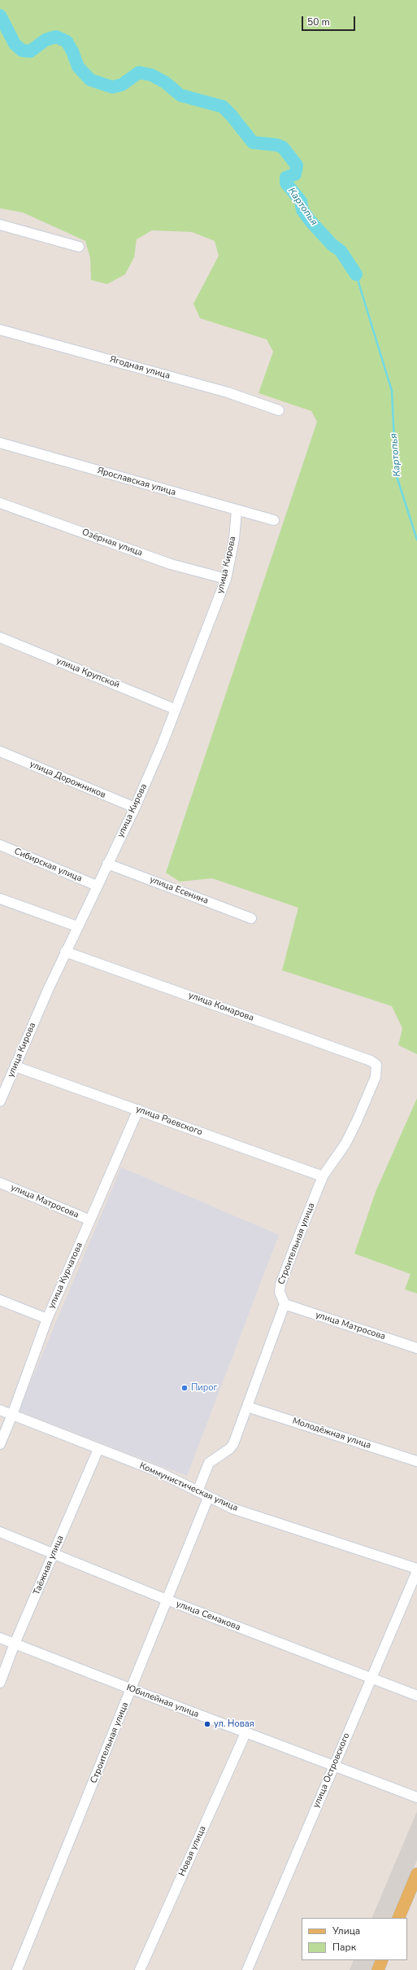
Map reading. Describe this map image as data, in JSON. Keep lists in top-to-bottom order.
{
  "streets": {
    "street": [
      "Ягодная улица",
      "Ярославская улица",
      "Озёрная улица",
      "улица Кирова",
      "улица Крупской",
      "улица Дорожников",
      "Сибирская улица",
      "улица Есенина",
      "улица Комарова",
      "улица Раевского",
      "улица Матросова",
      "Строительная улица",
      "улица Курчатова",
      "Молодёжная улица",
      "Коммунистическая улица",
      "Таёжная улица",
      "улица Семакова",
      "Юбилейная улица",
      "улица Островского",
      "Новая улица"
    ]
  },
  "crossings": [
    ["Ярославская улица", "улица Кирова"],
    ["Озёрная улица", "улица Кирова"],
    ["улица Кирова", "улица Крупской"],
    ["улица Кирова", "улица Дорожников"],
    ["улица Кирова", "Сибирская улица"],
    ["улица Кирова", "улица Есенина"],
    ["улица Кирова", "улица Комарова"],
    ["улица Кирова", "улица Раевского"],
    ["улица Комарова", "Строительная улица"],
    ["улица Раевского", "Строительная улица"],
    ["улица Раевского", "улица Курчатова"],
    ["улица Матросова", "Строительная улица"],
    ["улица Матросова", "улица Курчатова"],
    ["Строительная улица", "Коммунистическая улица"],
    ["Строительная улица", "улица Семакова"],
    ["Строительная улица", "Юбилейная улица"],
    ["улица Курчатова", "Коммунистическая улица"],
    ["Коммунистическая улица", "Таёжная улица"],
    ["Коммунистическая улица", "улица Островского"],
    ["Таёжная улица", "улица Семакова"],
    ["Таёжная улица", "Юбилейная улица"],
    ["улица Семакова", "улица Островского"],
    ["Юбилейная улица", "улица Островского"],
    ["Юбилейная улица", "Новая улица"]
  ],
  "water": ["Картопья"],
  "places": ["Пирог", "ул. Новая"],
  "legend": ["Улица", "Парк"],
  "scale_bar": "50 m"
}
